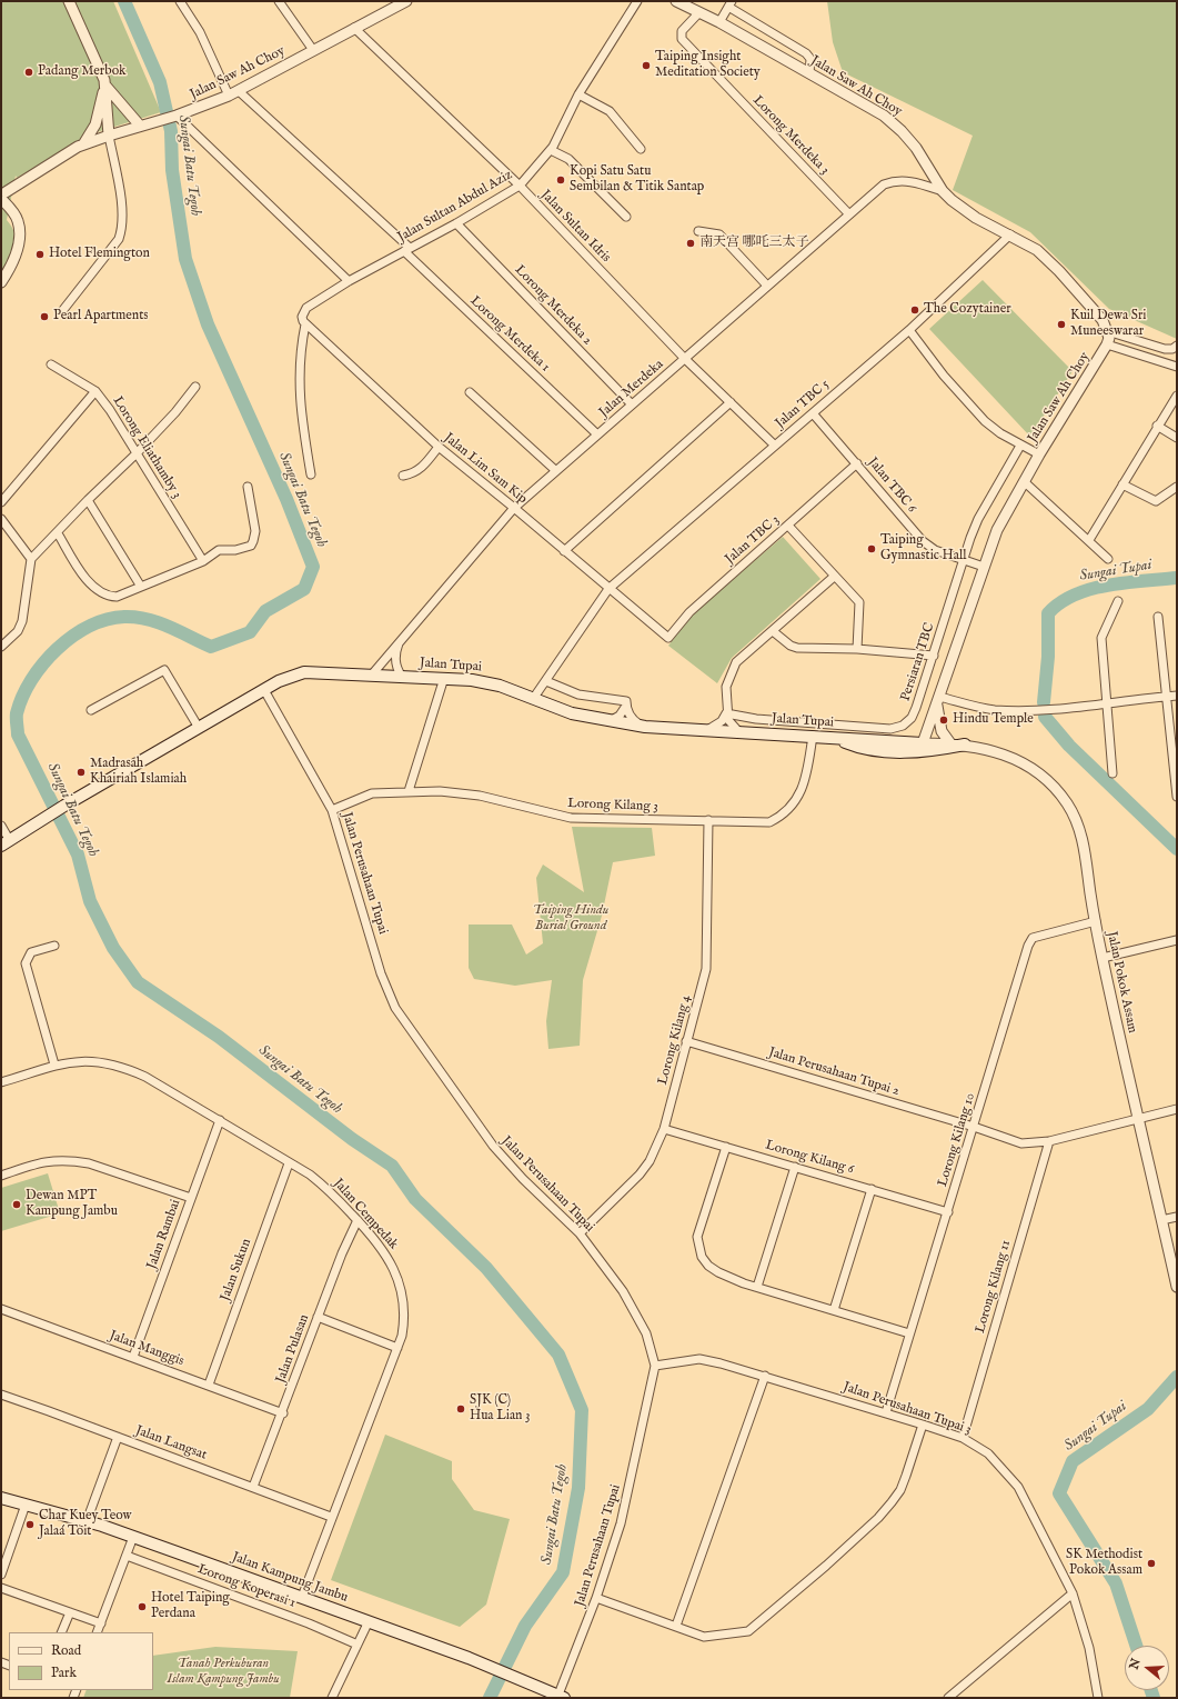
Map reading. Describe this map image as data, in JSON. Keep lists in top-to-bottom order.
{
  "streets": {
    "main road": ["Jalan Tupai", "Jalan Kampung Jambu"],
    "street": [
      "Jalan Saw Ah Choy",
      "Lorong Merdeka 3",
      "Jalan Sultan Abdul Aziz",
      "Jalan Sultan Idris",
      "Lorong Merdeka 2",
      "Lorong Merdeka 1",
      "Jalan Merdeka",
      "Jalan TBC 5",
      "Lorong Eliathamby 3",
      "Jalan Lim Sam Kip",
      "Jalan TBC 6",
      "Jalan TBC 3",
      "Persiaran TBC",
      "Lorong Kilang 3",
      "Jalan Perusahaan Tupai",
      "Jalan Pokok Assam",
      "Lorong Kilang 4",
      "Jalan Perusahaan Tupai 2",
      "Lorong Kilang 10",
      "Lorong Kilang 6",
      "Jalan Cempedak",
      "Jalan Rambai",
      "Jalan Sukun",
      "Lorong Kilang 11",
      "Jalan Manggis",
      "Jalan Pulasan",
      "Jalan Perusahaan Tupai 3",
      "Jalan Langsat",
      "Lorong Koperasi 1"
    ]
  },
  "crossings": [
    ["Jalan Saw Ah Choy", "Lorong Merdeka 3"],
    ["Jalan Saw Ah Choy", "Jalan Sultan Idris"],
    ["Jalan Saw Ah Choy", "Jalan Merdeka"],
    ["Jalan Saw Ah Choy", "Jalan TBC 5"],
    ["Jalan Saw Ah Choy", "Jalan TBC 6"],
    ["Jalan Saw Ah Choy", "Jalan Tupai"],
    ["Lorong Merdeka 3", "Jalan Merdeka"],
    ["Jalan Sultan Abdul Aziz", "Jalan Sultan Idris"],
    ["Jalan Sultan Abdul Aziz", "Lorong Merdeka 2"],
    ["Jalan Sultan Abdul Aziz", "Lorong Merdeka 1"],
    ["Jalan Sultan Abdul Aziz", "Jalan Lim Sam Kip"],
    ["Jalan Sultan Idris", "Jalan Merdeka"],
    ["Jalan Sultan Idris", "Jalan TBC 5"],
    ["Lorong Merdeka 2", "Jalan Merdeka"],
    ["Lorong Merdeka 1", "Jalan Merdeka"],
    ["Jalan Merdeka", "Jalan Lim Sam Kip"],
    ["Jalan Merdeka", "Jalan Tupai"],
    ["Jalan TBC 5", "Jalan Lim Sam Kip"],
    ["Jalan TBC 5", "Jalan TBC 6"],
    ["Jalan TBC 5", "Jalan Tupai"],
    ["Jalan Lim Sam Kip", "Jalan TBC 3"],
    ["Jalan TBC 6", "Jalan TBC 3"],
    ["Jalan TBC 6", "Persiaran TBC"],
    ["Jalan Tupai", "Lorong Kilang 3"],
    ["Jalan Tupai", "Jalan Perusahaan Tupai"],
    ["Jalan Tupai", "Jalan Pokok Assam"],
    ["Lorong Kilang 3", "Jalan Perusahaan Tupai"],
    ["Lorong Kilang 3", "Lorong Kilang 4"],
    ["Jalan Perusahaan Tupai", "Lorong Kilang 4"],
    ["Jalan Perusahaan Tupai", "Jalan Perusahaan Tupai 3"],
    ["Jalan Perusahaan Tupai", "Jalan Kampung Jambu"],
    ["Jalan Pokok Assam", "Jalan Perusahaan Tupai 2"],
    ["Jalan Pokok Assam", "Lorong Kilang 10"],
    ["Lorong Kilang 4", "Jalan Perusahaan Tupai 2"],
    ["Lorong Kilang 4", "Lorong Kilang 6"],
    ["Jalan Perusahaan Tupai 2", "Lorong Kilang 10"],
    ["Jalan Perusahaan Tupai 2", "Lorong Kilang 11"],
    ["Lorong Kilang 10", "Lorong Kilang 6"],
    ["Lorong Kilang 10", "Jalan Perusahaan Tupai 3"],
    ["Jalan Cempedak", "Jalan Rambai"],
    ["Jalan Cempedak", "Jalan Sukun"],
    ["Jalan Cempedak", "Jalan Pulasan"],
    ["Jalan Cempedak", "Jalan Langsat"],
    ["Jalan Cempedak", "Jalan Kampung Jambu"],
    ["Jalan Rambai", "Jalan Manggis"],
    ["Jalan Sukun", "Jalan Manggis"],
    ["Lorong Kilang 11", "Jalan Perusahaan Tupai 3"],
    ["Jalan Manggis", "Jalan Pulasan"],
    ["Jalan Pulasan", "Jalan Langsat"]
  ],
  "water": ["Sungai Batu Tegoh", "Sungai Tupai"],
  "parks": ["Taiping Hindu Burial Ground", "Tanah Perkuburan Islam Kampung Jambu"],
  "places": [
    "Taiping Insight Meditation Society",
    "Padang Merbok",
    "Kopi Satu Satu Sembilan & Titik Santap",
    "南天宫 哪吒三太子",
    "Hotel Flemington",
    "The Cozytainer",
    "Pearl Apartments",
    "Kuil Dewa Sri Muneeswarar",
    "Taiping Gymnastic Hall",
    "Hindu Temple",
    "Madrasah Khairiah Islamiah",
    "Dewan MPT Kampung Jambu",
    "SJK (C) Hua Lian 3",
    "Char Kuey Teow Jalaá Toit",
    "SK Methodist Pokok Assam",
    "Hotel Taiping Perdana"
  ],
  "legend": ["Road", "Park"],
  "north": "left"
}
